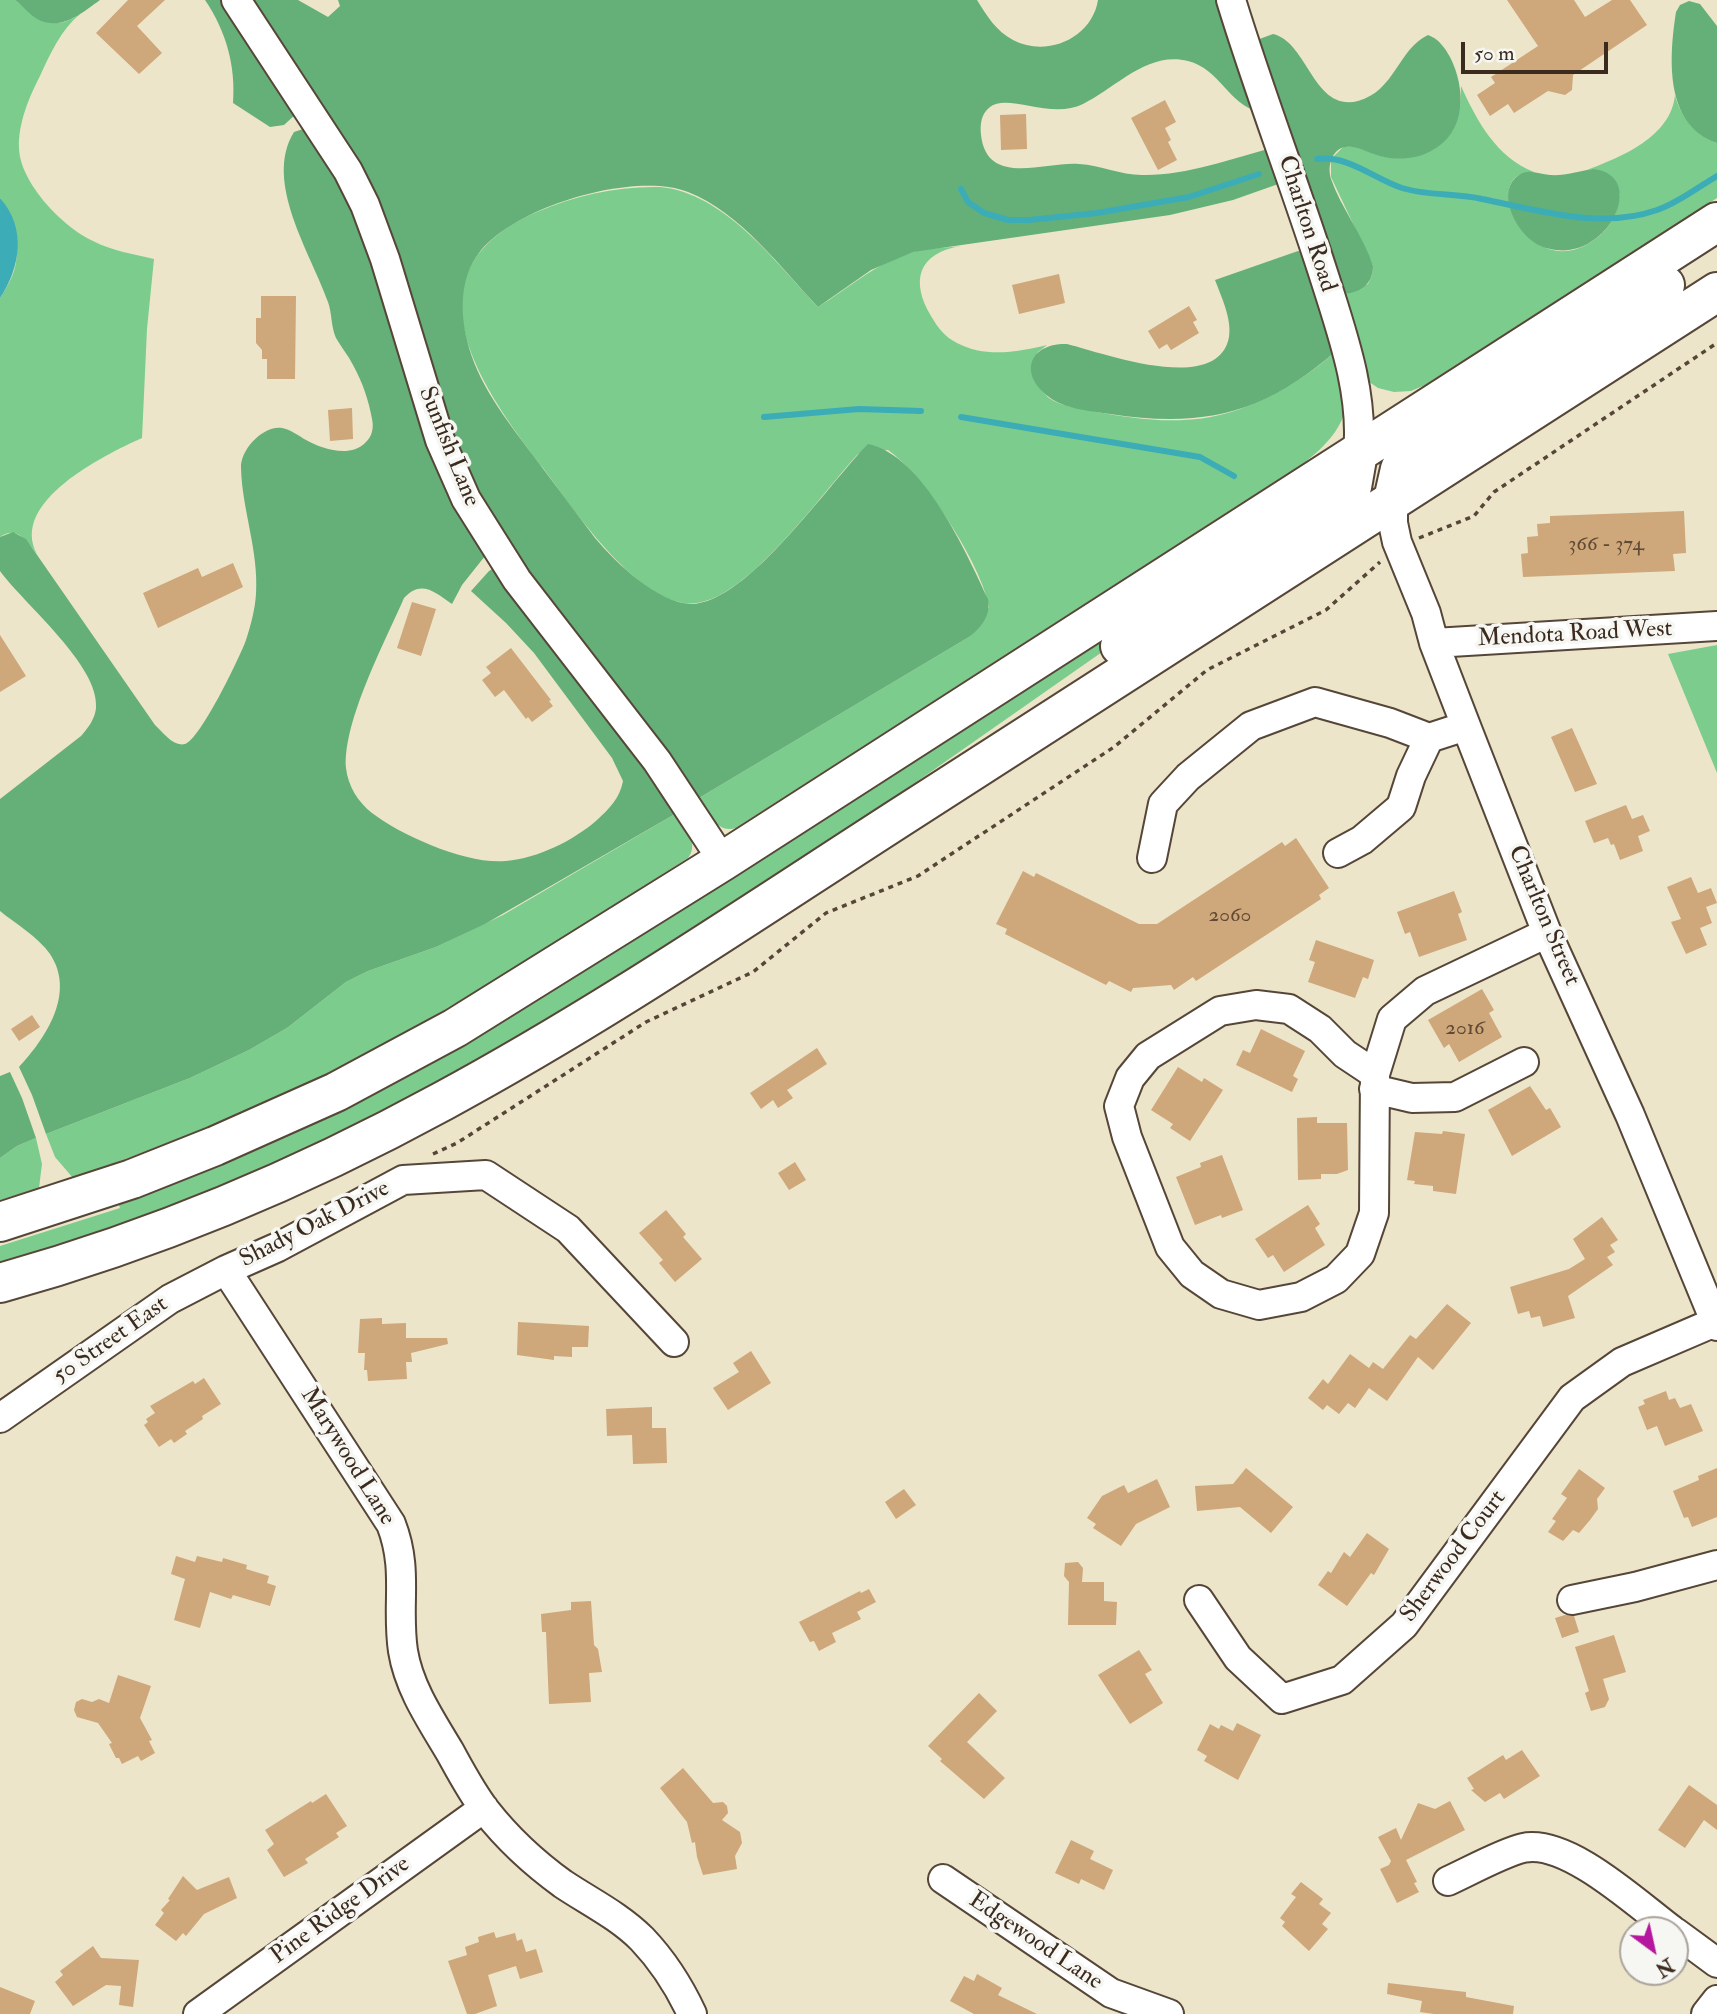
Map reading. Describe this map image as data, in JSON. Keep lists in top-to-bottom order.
{
  "streets": {
    "street": [
      "Charlton Road",
      "Sunfish Lane",
      "Mendota Road West",
      "Charlton Street",
      "Shady Oak Drive",
      "50 Street East",
      "Marywood Lane",
      "Sherwood Court",
      "Pine Ridge Drive",
      "Edgewood Lane"
    ]
  },
  "crossings": [
    ["Mendota Road West", "Charlton Street"],
    ["Charlton Street", "Sherwood Court"],
    ["Shady Oak Drive", "50 Street East"],
    ["Shady Oak Drive", "Marywood Lane"],
    ["50 Street East", "Marywood Lane"],
    ["Marywood Lane", "Pine Ridge Drive"]
  ],
  "house_numbers": ["366 - 374", "2060", "2016"],
  "scale_bar": "50 m",
  "north": "bottom right"
}
